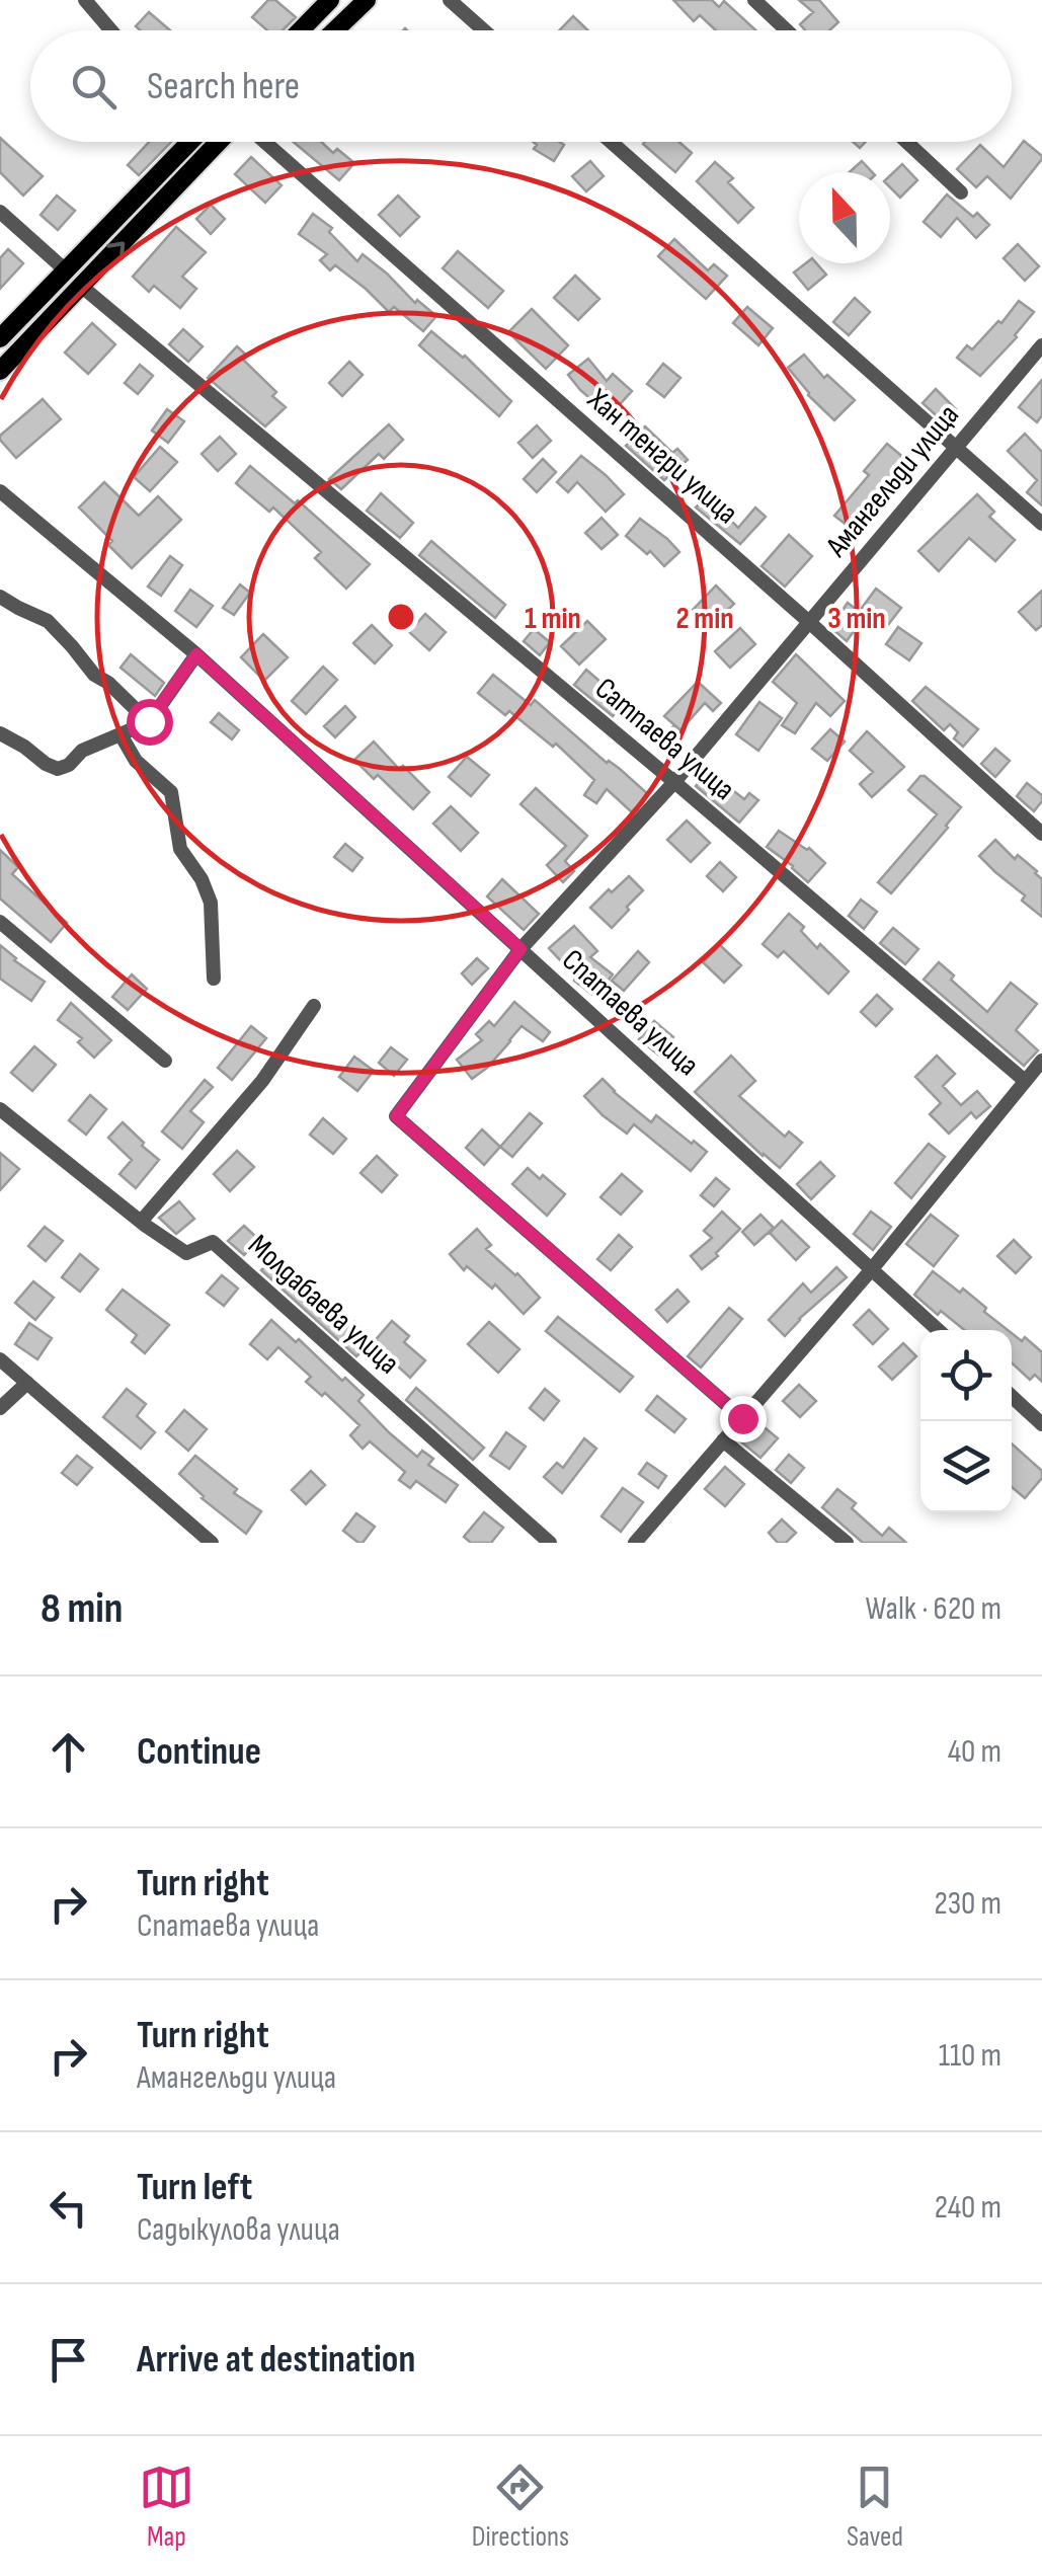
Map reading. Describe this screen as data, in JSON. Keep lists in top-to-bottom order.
{
  "streets": {
    "street": [
      "Хан тенгри улица",
      "Амангельди улица",
      "Сатпаева улица",
      "Спатаева улица",
      "Молдабаева улица"
    ]
  },
  "crossings": [
    ["Хан тенгри улица", "Амангельди улица"],
    ["Амангельди улица", "Сатпаева улица"],
    ["Амангельди улица", "Спатаева улица"]
  ],
  "north": "top",
  "page": {
    "search": "Search here",
    "heading": ["8 min", "Walk · 620 m"],
    "list": [
      ["Continue", "40 m"],
      ["Turn right", "Спатаева улица", "230 m"],
      ["Turn right", "Амангельди улица", "110 m"],
      ["Turn left", "Садыкулова улица", "240 m"],
      "Arrive at destination"
    ],
    "nav": ["Map", "Directions", "Saved"]
  },
  "rings": ["1 min", "2 min", "3 min"]
}
